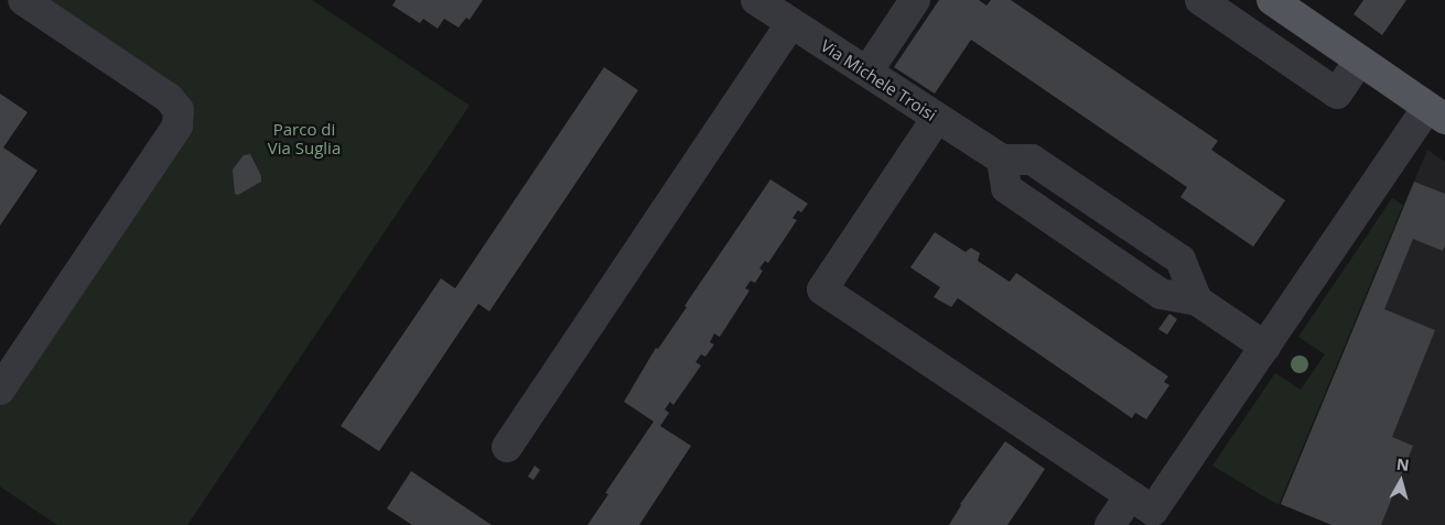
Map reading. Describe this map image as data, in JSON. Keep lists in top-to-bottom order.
{
  "streets": {
    "street": ["Via Michele Troisi"]
  },
  "parks": ["Parco di Via Suglia"],
  "north": "top"
}
